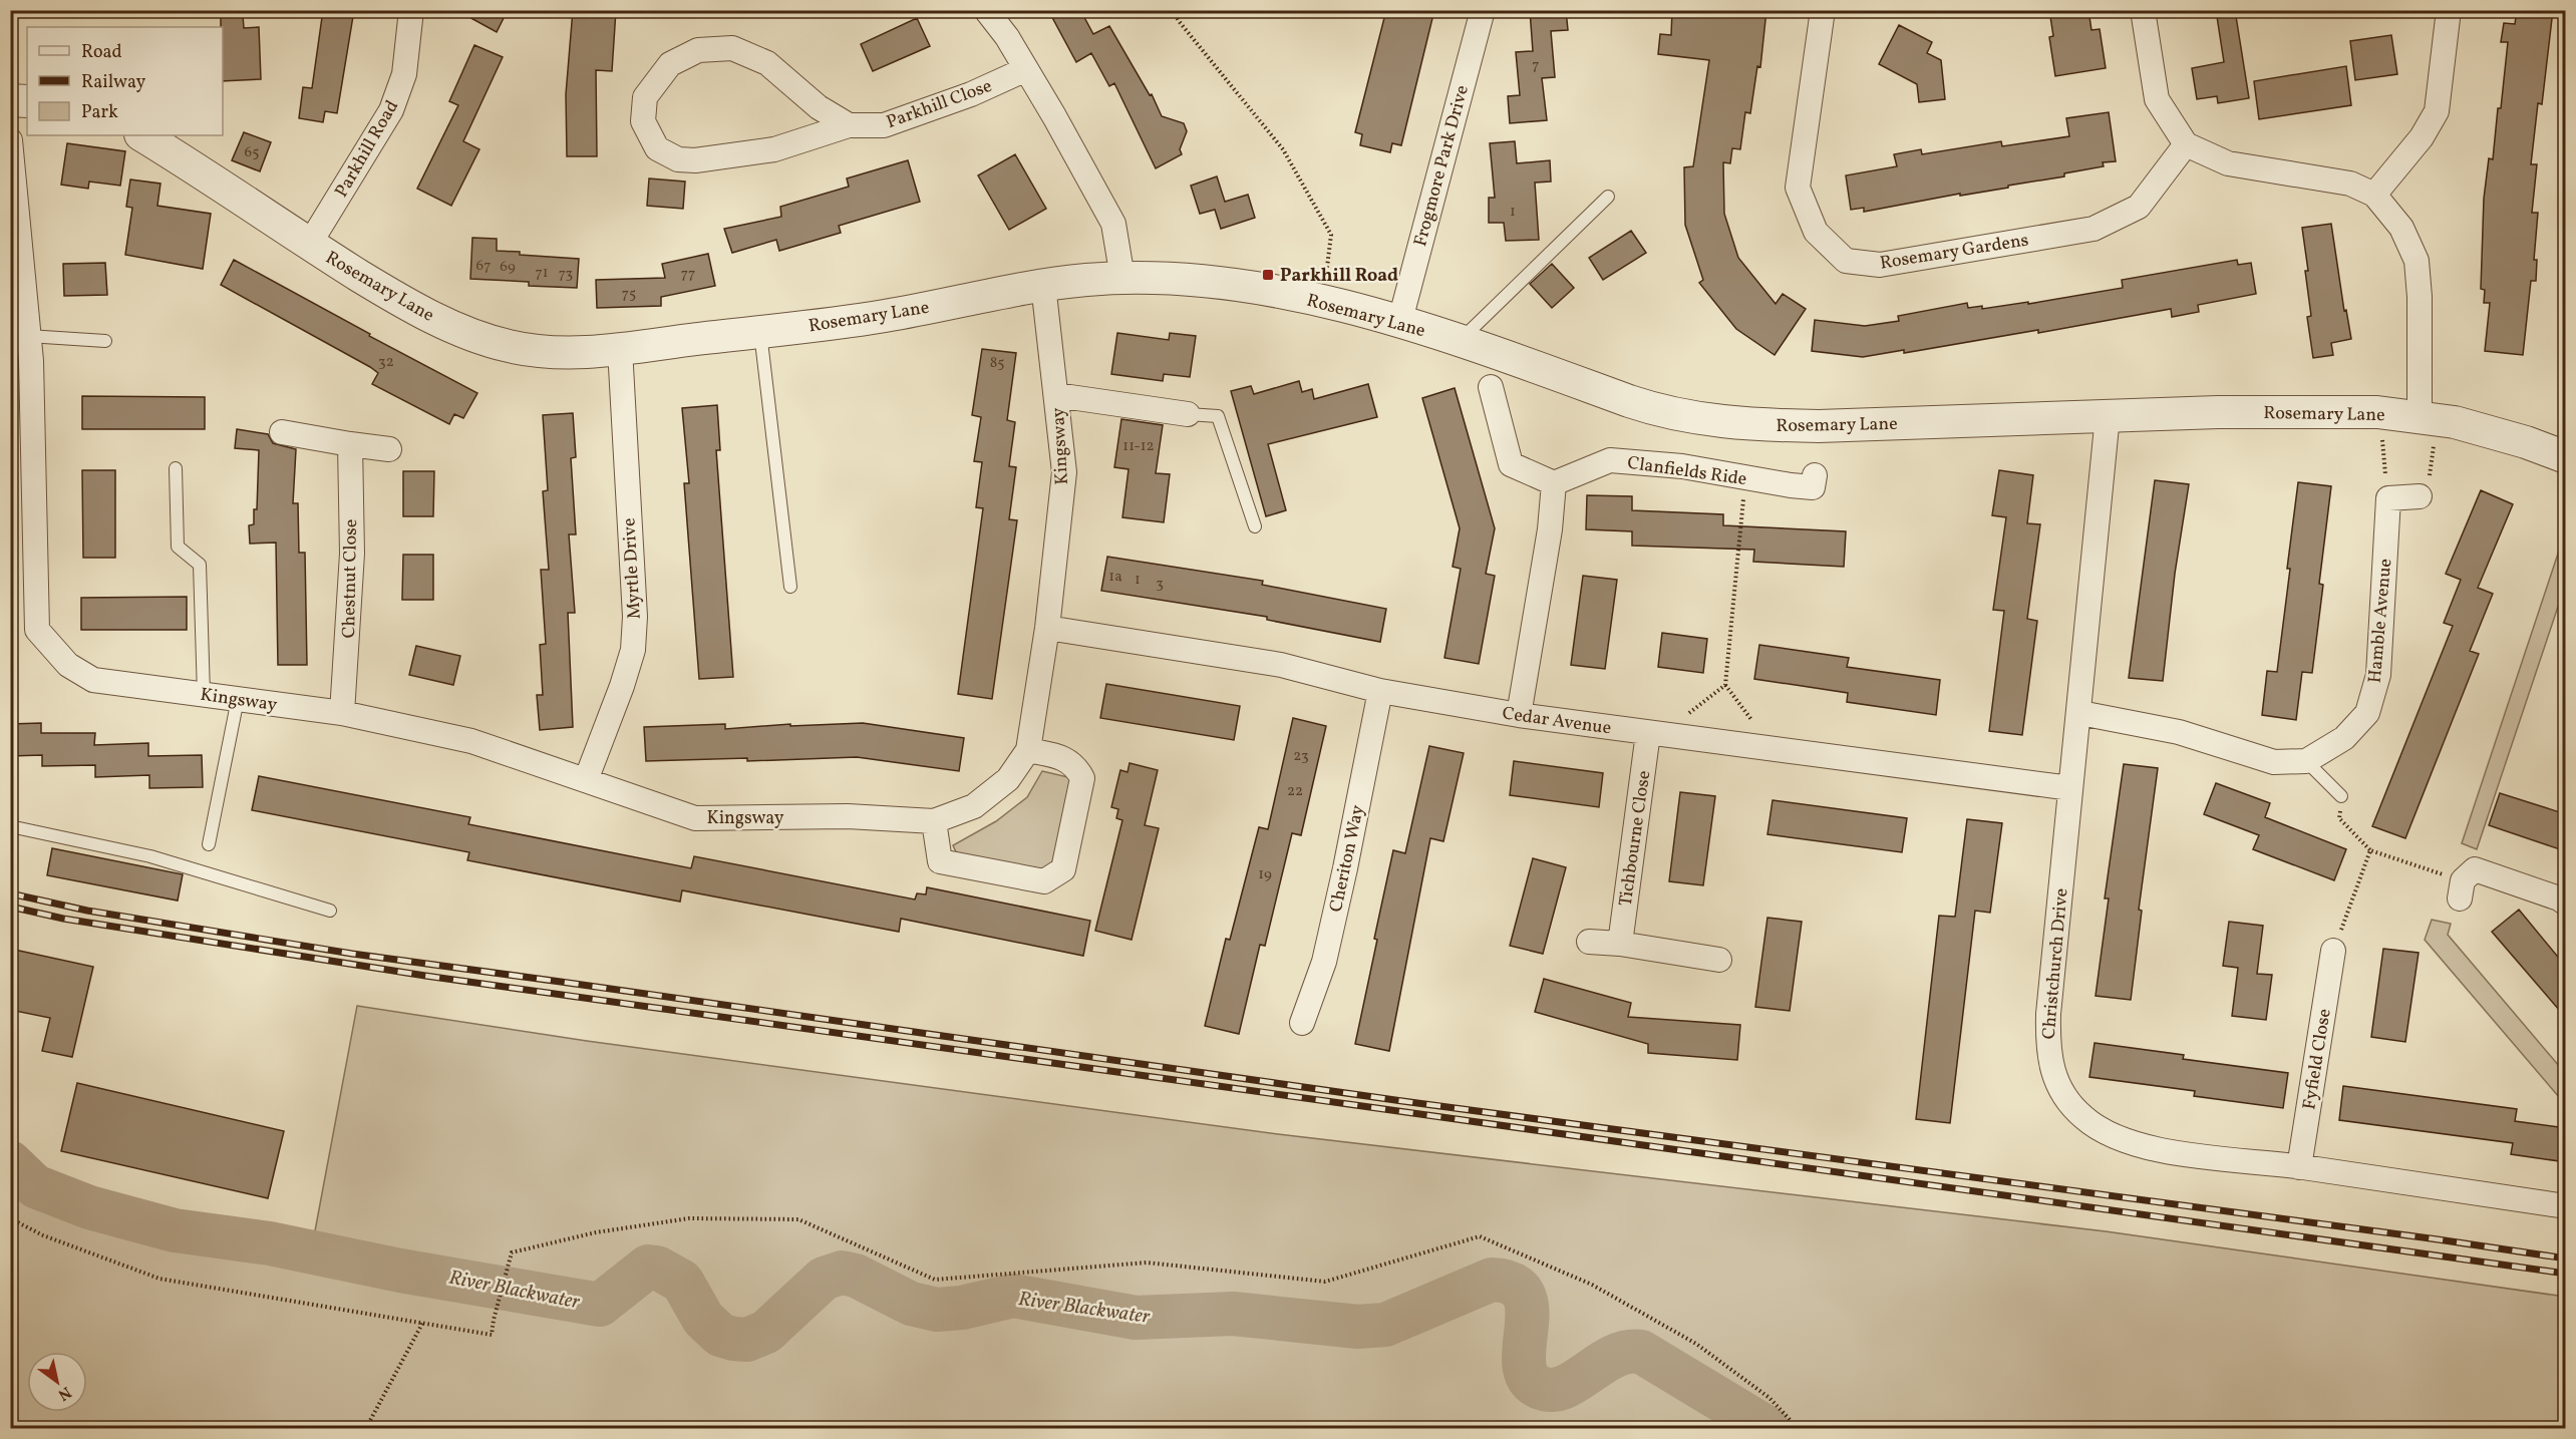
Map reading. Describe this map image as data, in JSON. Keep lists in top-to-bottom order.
{
  "streets": {
    "street": [
      "Parkhill Close",
      "Parkhill Road",
      "Frogmore Park Drive",
      "Rosemary Gardens",
      "Rosemary Lane",
      "Kingsway",
      "Clanfields Ride",
      "Myrtle Drive",
      "Chestnut Close",
      "Hamble Avenue",
      "Cedar Avenue",
      "Tichbourne Close",
      "Cheriton Way",
      "Christchurch Drive",
      "Fyfield Close"
    ]
  },
  "crossings": [
    ["Parkhill Road", "Rosemary Lane"],
    ["Frogmore Park Drive", "Rosemary Lane"],
    ["Rosemary Lane", "Kingsway"],
    ["Rosemary Lane", "Myrtle Drive"],
    ["Rosemary Lane", "Christchurch Drive"],
    ["Kingsway", "Myrtle Drive"],
    ["Kingsway", "Chestnut Close"],
    ["Kingsway", "Cedar Avenue"],
    ["Hamble Avenue", "Christchurch Drive"],
    ["Cedar Avenue", "Tichbourne Close"],
    ["Cedar Avenue", "Cheriton Way"],
    ["Cedar Avenue", "Christchurch Drive"],
    ["Christchurch Drive", "Fyfield Close"]
  ],
  "water": ["River Blackwater"],
  "places": {
    "transit": ["Parkhill Road"]
  },
  "house_numbers": [
    "7",
    "65",
    "1",
    "67",
    "69",
    "71",
    "73",
    "77",
    "75",
    "32",
    "85",
    "11-12",
    "1a",
    "1",
    "3",
    "23",
    "22",
    "19"
  ],
  "legend": ["Road", "Railway", "Park"],
  "north": "bottom right"
}
